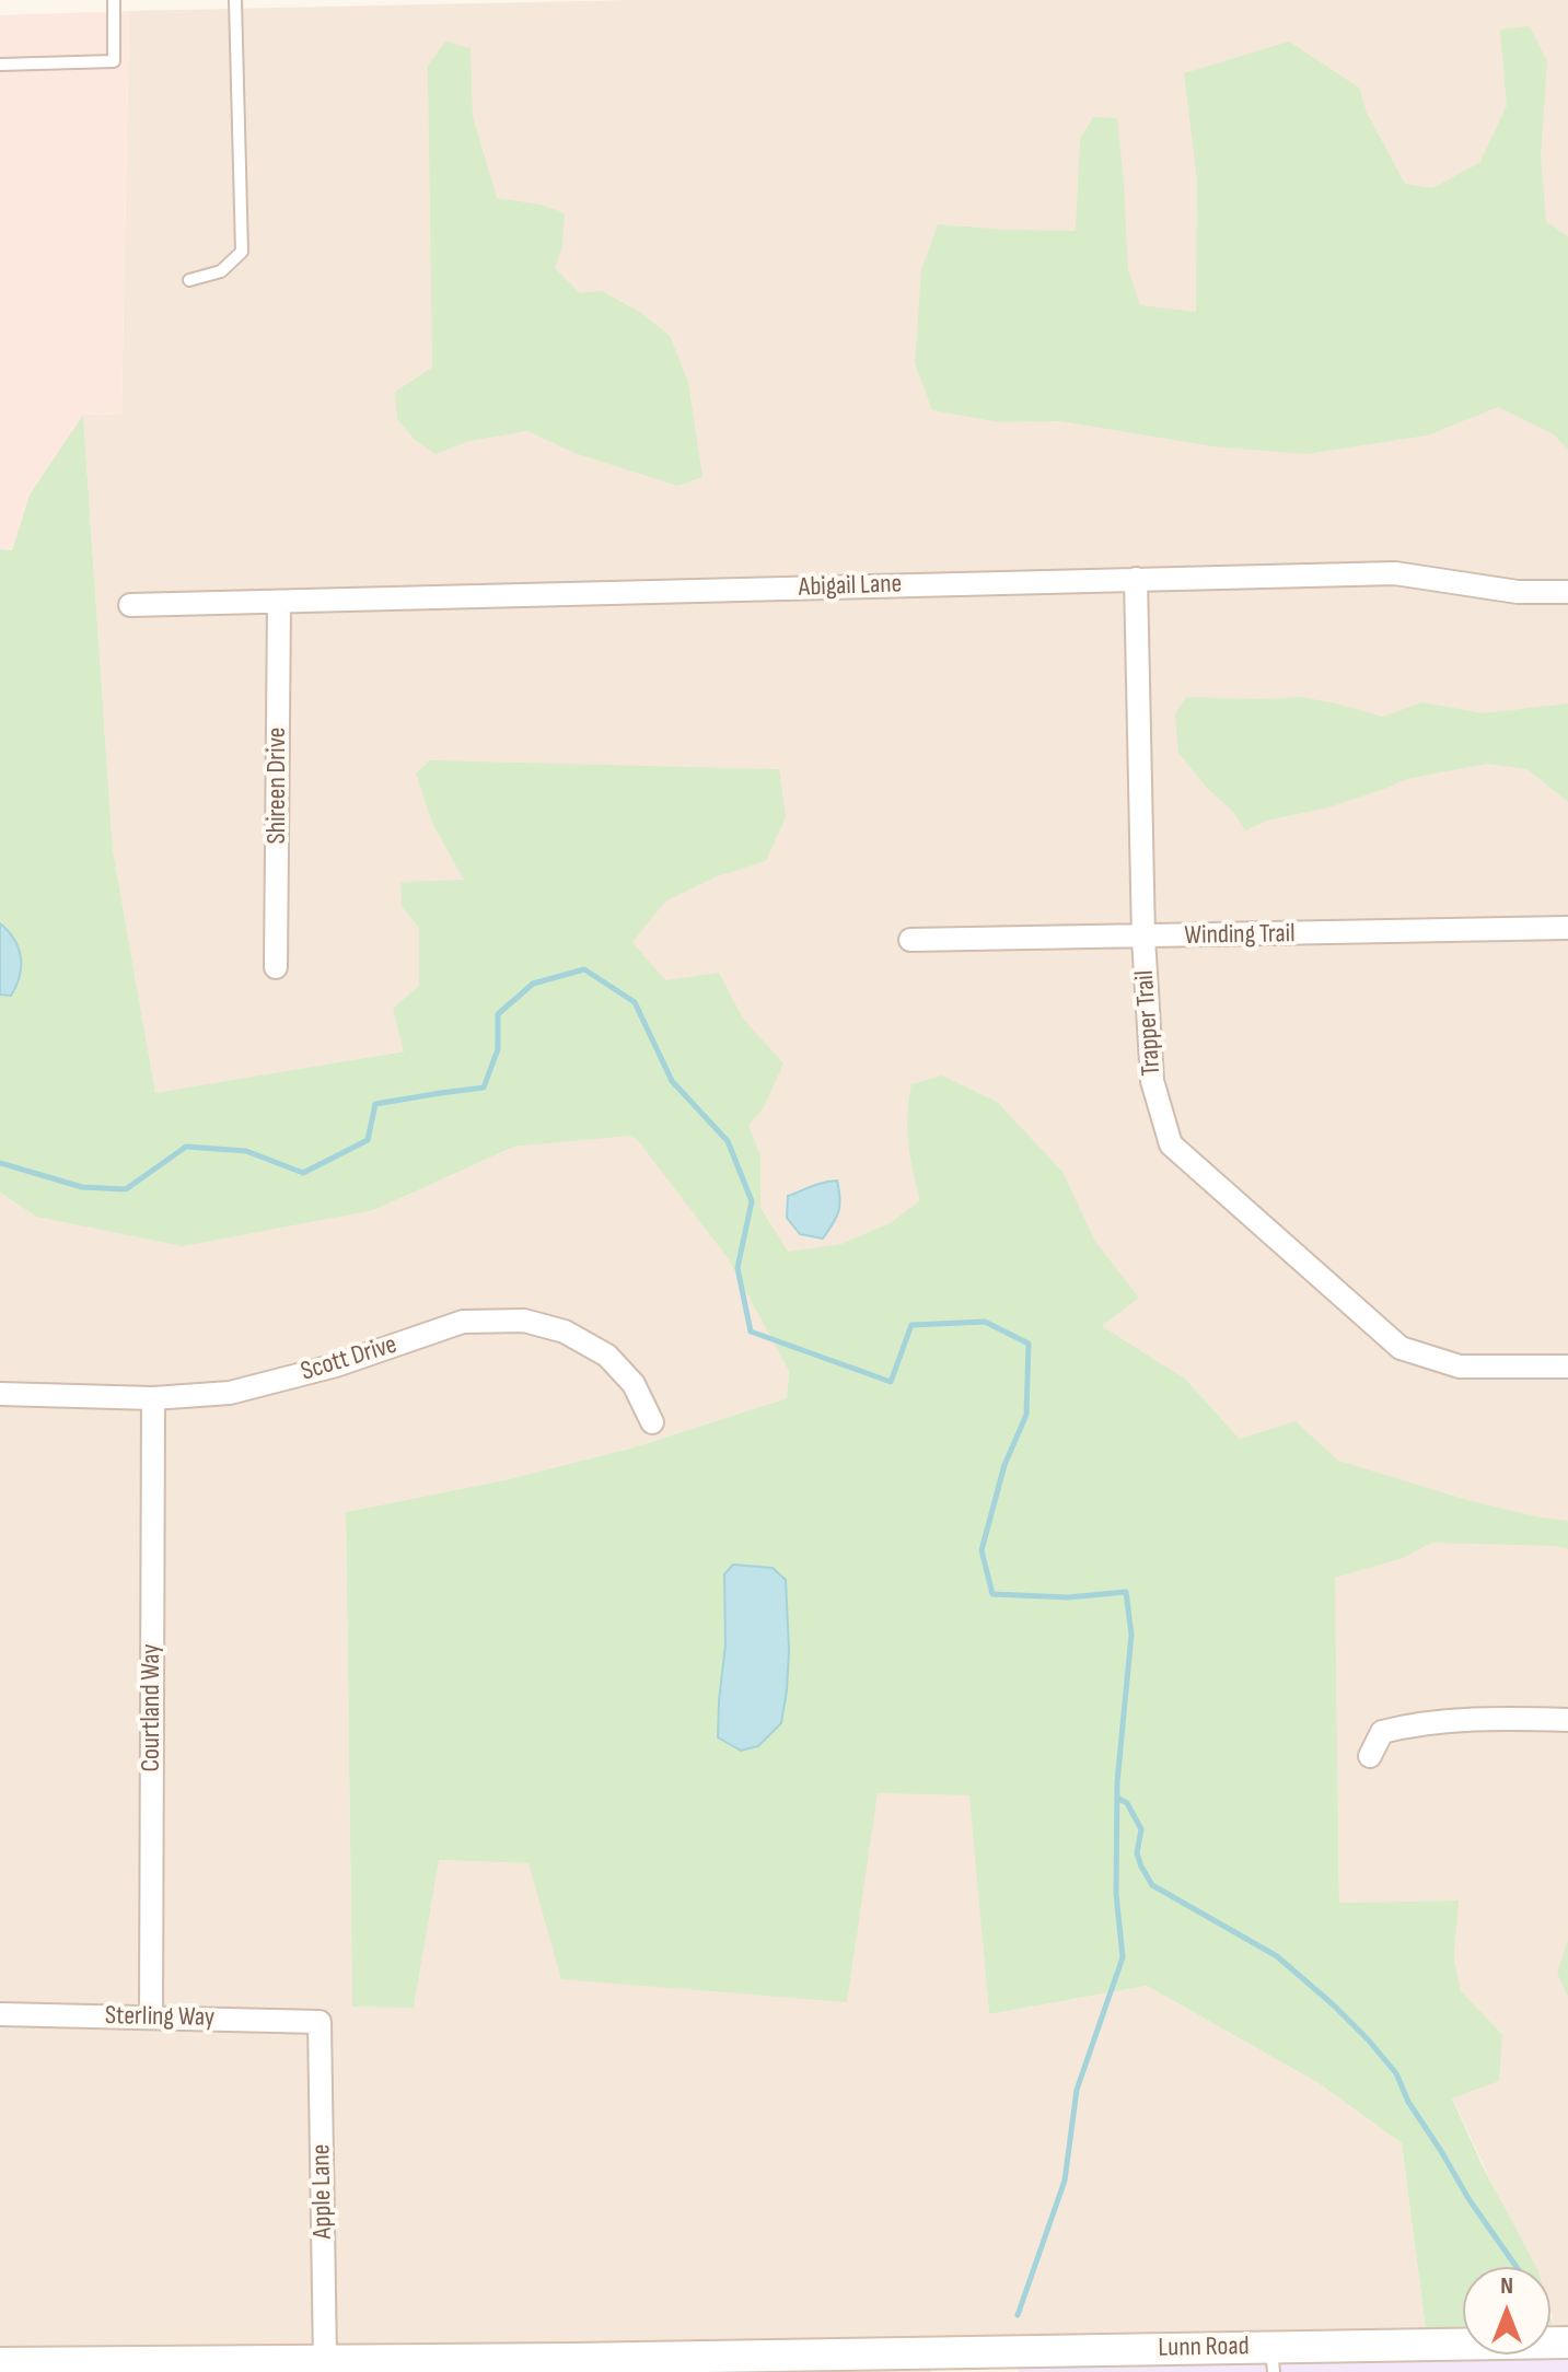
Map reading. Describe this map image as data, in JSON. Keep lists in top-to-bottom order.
{
  "streets": {
    "street": [
      "Abigail Lane",
      "Shireen Drive",
      "Winding Trail",
      "Trapper Trail",
      "Scott Drive",
      "Courtland Way",
      "Sterling Way",
      "Apple Lane",
      "Lunn Road"
    ]
  },
  "crossings": [
    ["Abigail Lane", "Shireen Drive"],
    ["Abigail Lane", "Trapper Trail"],
    ["Winding Trail", "Trapper Trail"],
    ["Scott Drive", "Courtland Way"],
    ["Courtland Way", "Sterling Way"],
    ["Sterling Way", "Apple Lane"],
    ["Apple Lane", "Lunn Road"]
  ],
  "north": "top"
}
